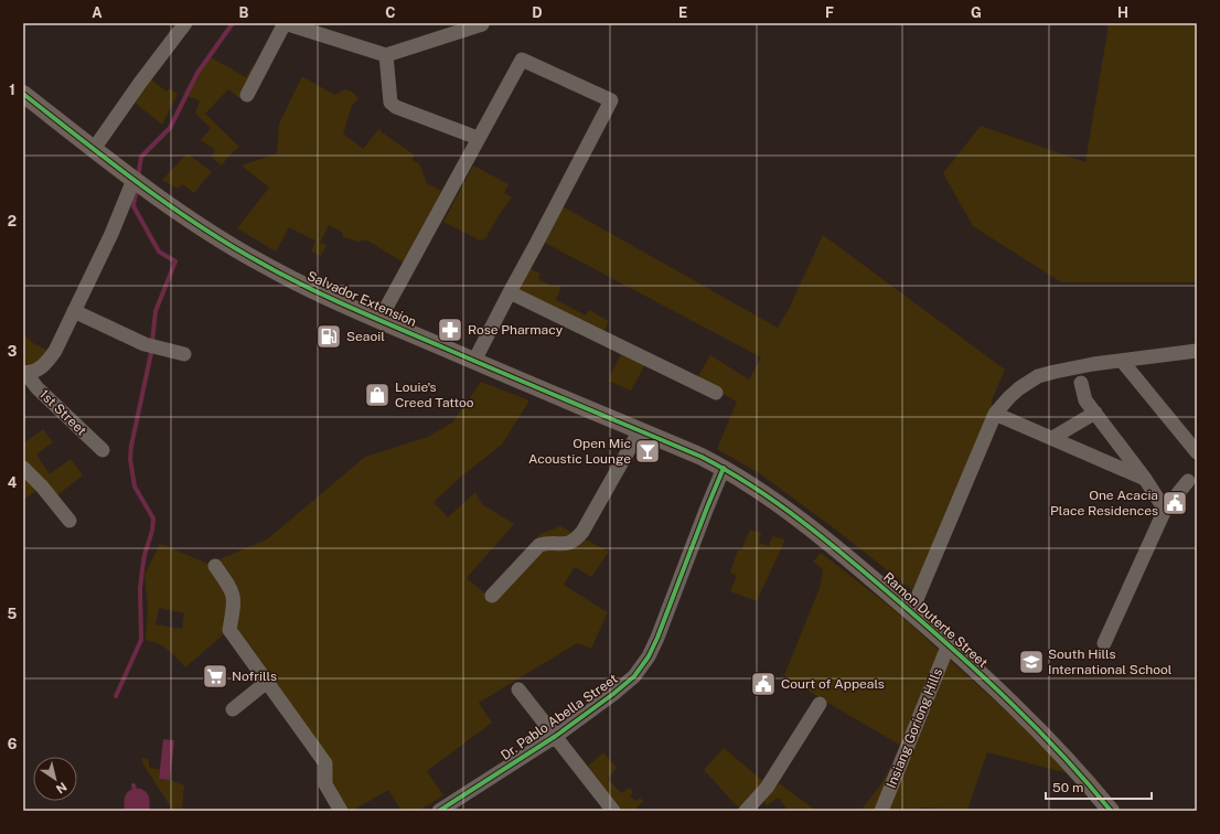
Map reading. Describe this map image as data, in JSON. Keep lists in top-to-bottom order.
{
  "streets": {
    "main road": ["Salvador Extension", "Ramon Duterte Street"],
    "street": ["1st Street", "Dr. Pablo Abella Street", "Insiang Goriong Hills"]
  },
  "crossings": [
    ["Salvador Extension", "Ramon Duterte Street"],
    ["Salvador Extension", "Dr. Pablo Abella Street"],
    ["Ramon Duterte Street", "Dr. Pablo Abella Street"],
    ["Ramon Duterte Street", "Insiang Goriong Hills"]
  ],
  "places": {
    "pharmacy": ["Rose Pharmacy"],
    "fuel station": ["Seaoil"],
    "shop": ["Louie's Creed Tattoo"],
    "bar": ["Open Mic Acoustic Lounge"],
    "public building": ["One Acacia Place Residences", "Court of Appeals"],
    "school or university": ["South Hills International School"],
    "supermarket": ["Nofrills"]
  },
  "scale_bar": "50 m",
  "north": "bottom right",
  "grid": {
    "columns": [
      "A",
      "B",
      "C",
      "D",
      "E",
      "F",
      "G",
      "H"
    ],
    "rows": [
      "1",
      "2",
      "3",
      "4",
      "5",
      "6"
    ]
  }
}
